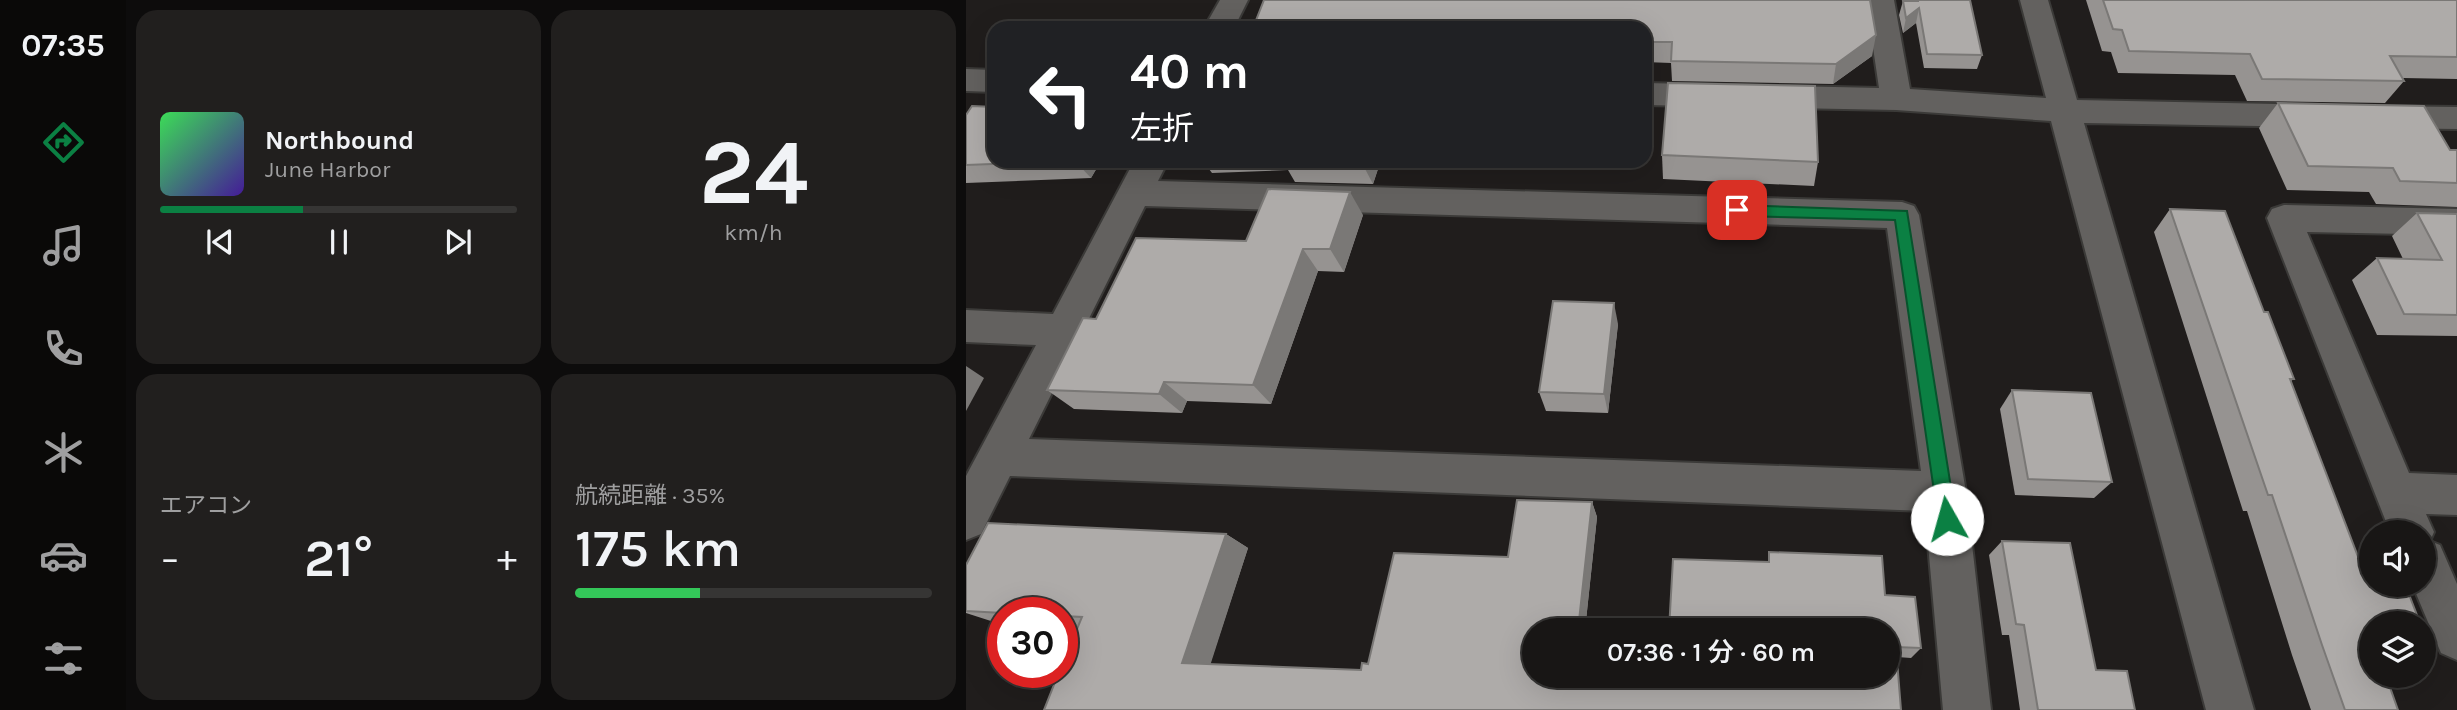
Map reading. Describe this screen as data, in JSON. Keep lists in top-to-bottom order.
{
  "page": {
    "tabs": "07:35",
    "tile": [
      ["24", "km/h"],
      "エアコン",
      ["航続距離 · 35%", "175 km"]
    ],
    "turn": ["40 m", "左折"],
    "song": ["Northbound", "June Harbor"],
    "heat": ["−", "21°", "+"],
    "limit": "30",
    "trip": "07:36 · 1 分 · 60 m"
  }
}
